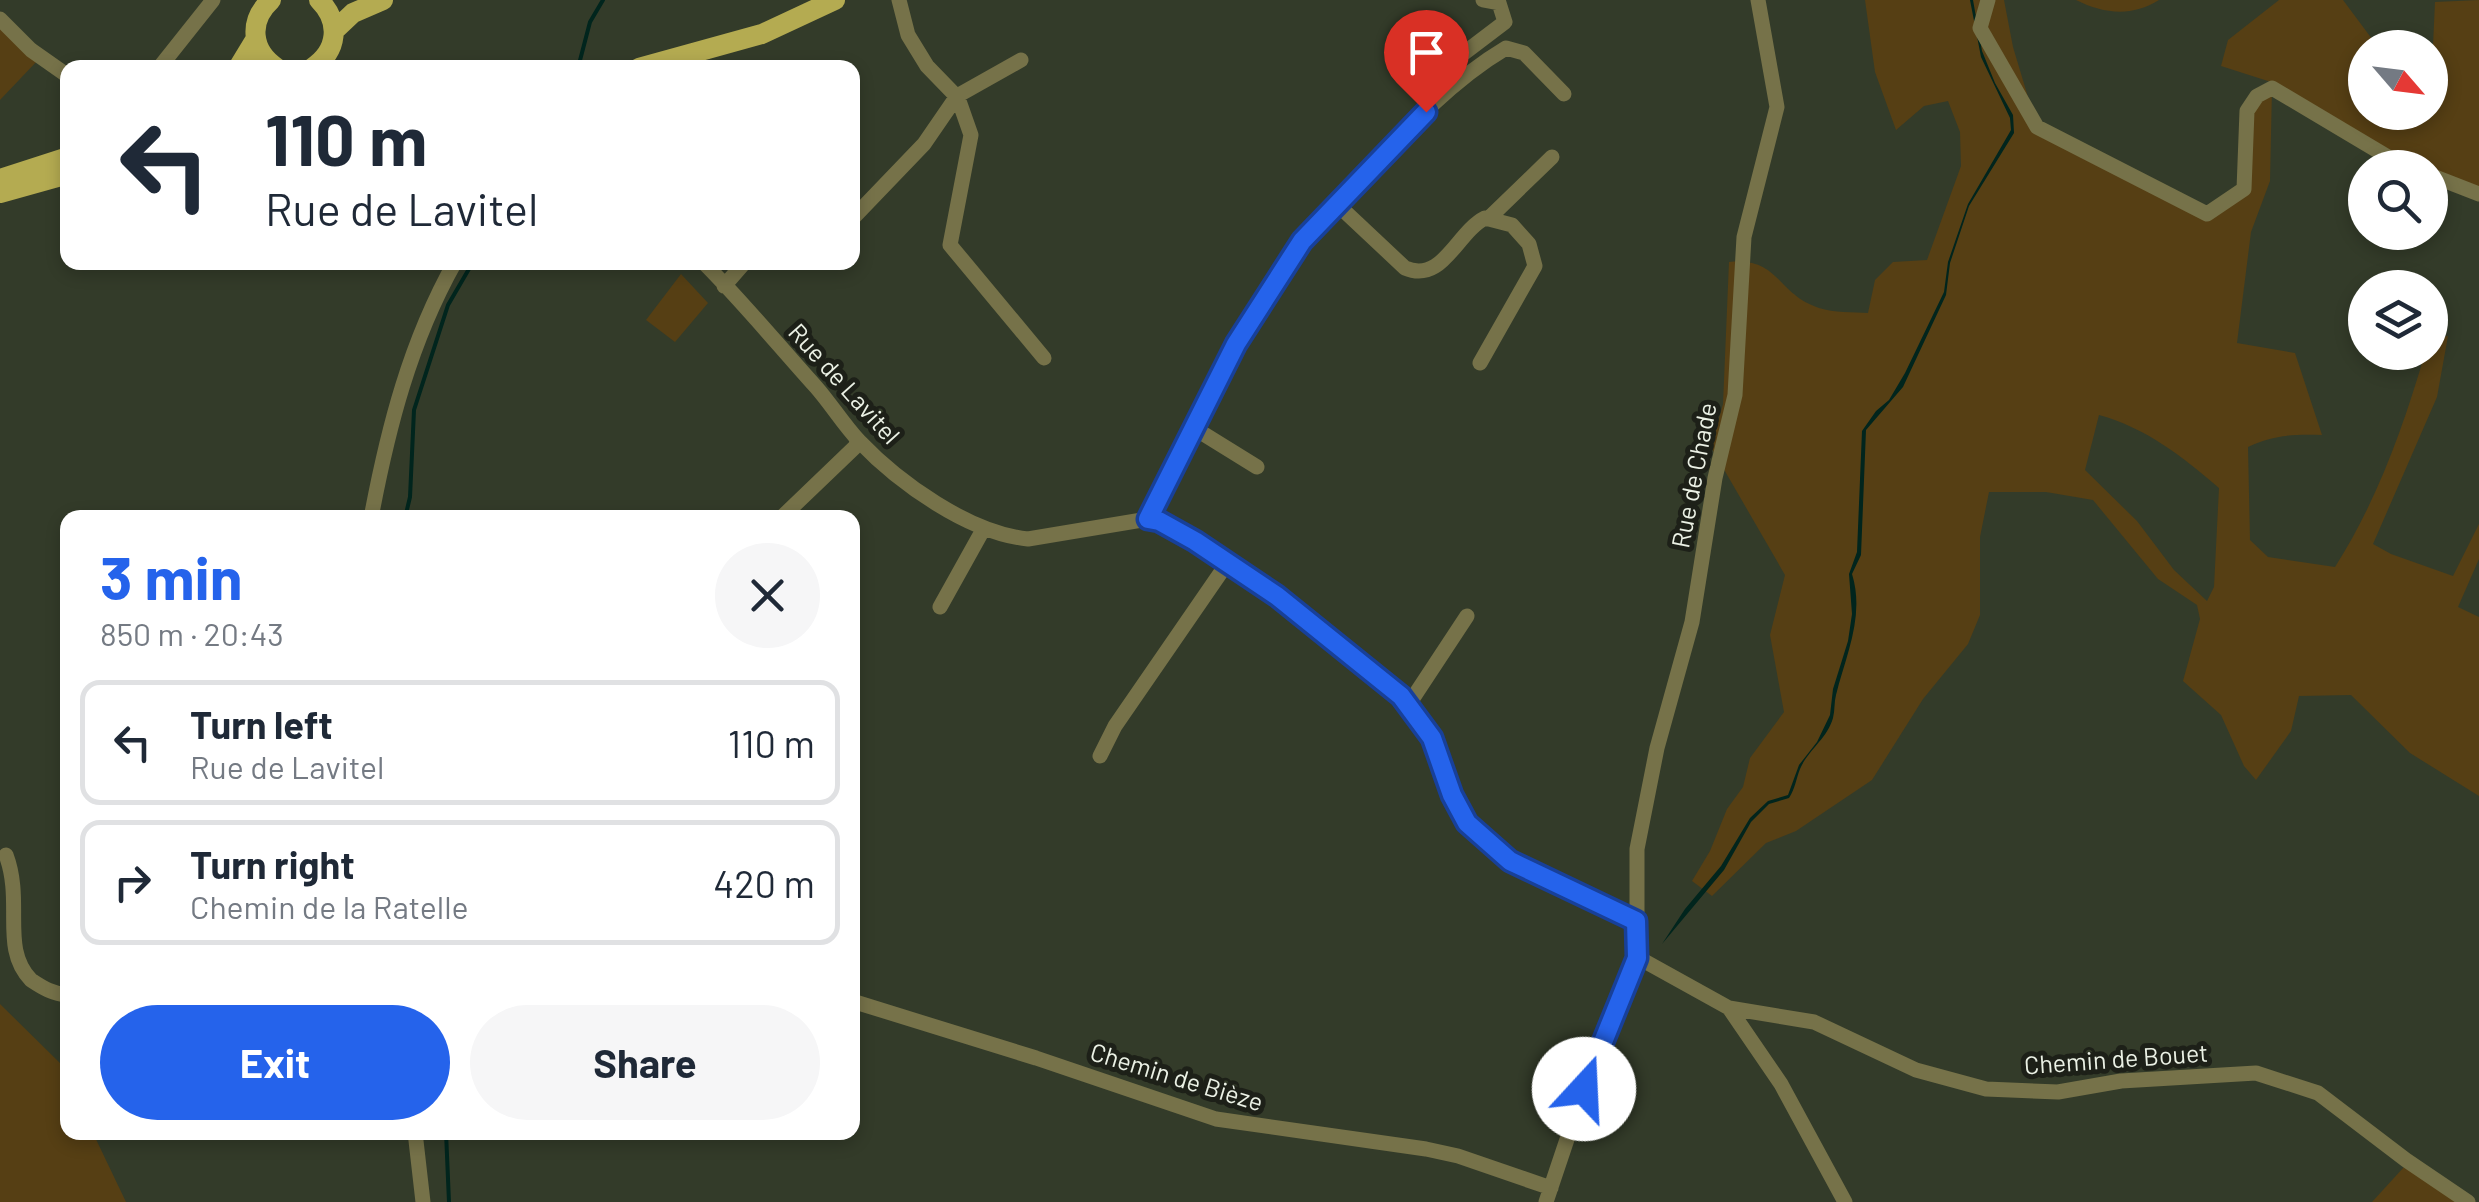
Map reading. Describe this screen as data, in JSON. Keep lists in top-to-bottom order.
{
  "streets": {
    "street": [
      "Rue de Lavitel",
      "Rue de Chade",
      "Chemin de Bouet",
      "Chemin de Bièze"
    ]
  },
  "crossings": [
    ["Rue de Chade", "Chemin de Bouet"]
  ],
  "north": "bottom right",
  "page": {
    "turn": ["110 m", "Rue de Lavitel"],
    "heading": ["3 min", "850 m · 20:43"],
    "list": [
      {
        "name": "Turn left",
        "note": "Rue de Lavitel",
        "value": "110 m"
      },
      {
        "name": "Turn right",
        "note": "Chemin de la Ratelle",
        "value": "420 m"
      }
    ],
    "buttons": ["Exit", "Share"]
  }
}
